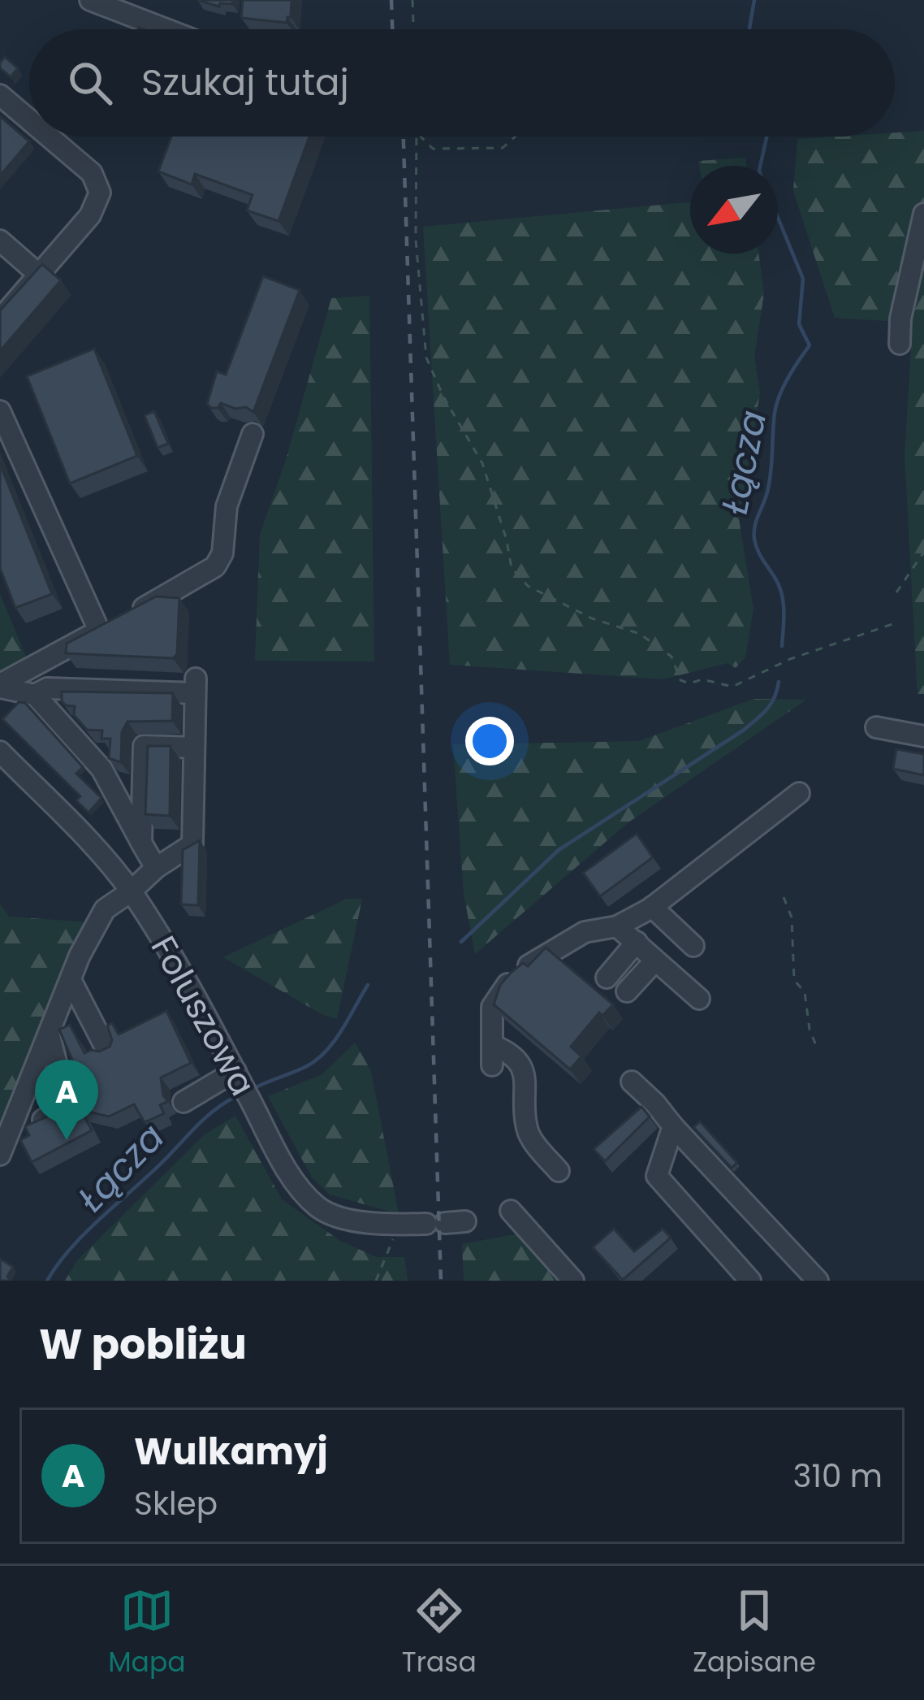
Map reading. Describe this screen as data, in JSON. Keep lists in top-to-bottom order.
{
  "streets": {
    "street": ["Foluszowa"]
  },
  "water": ["Łącza"],
  "north": "bottom left",
  "page": {
    "search": "Szukaj tutaj",
    "pins": "A",
    "heading": "W pobliżu",
    "list": [
      {
        "mark": "A",
        "name": "Wulkamyj",
        "note": "Sklep",
        "value": "310 m"
      }
    ],
    "nav": ["Mapa", "Trasa", "Zapisane"]
  }
}
